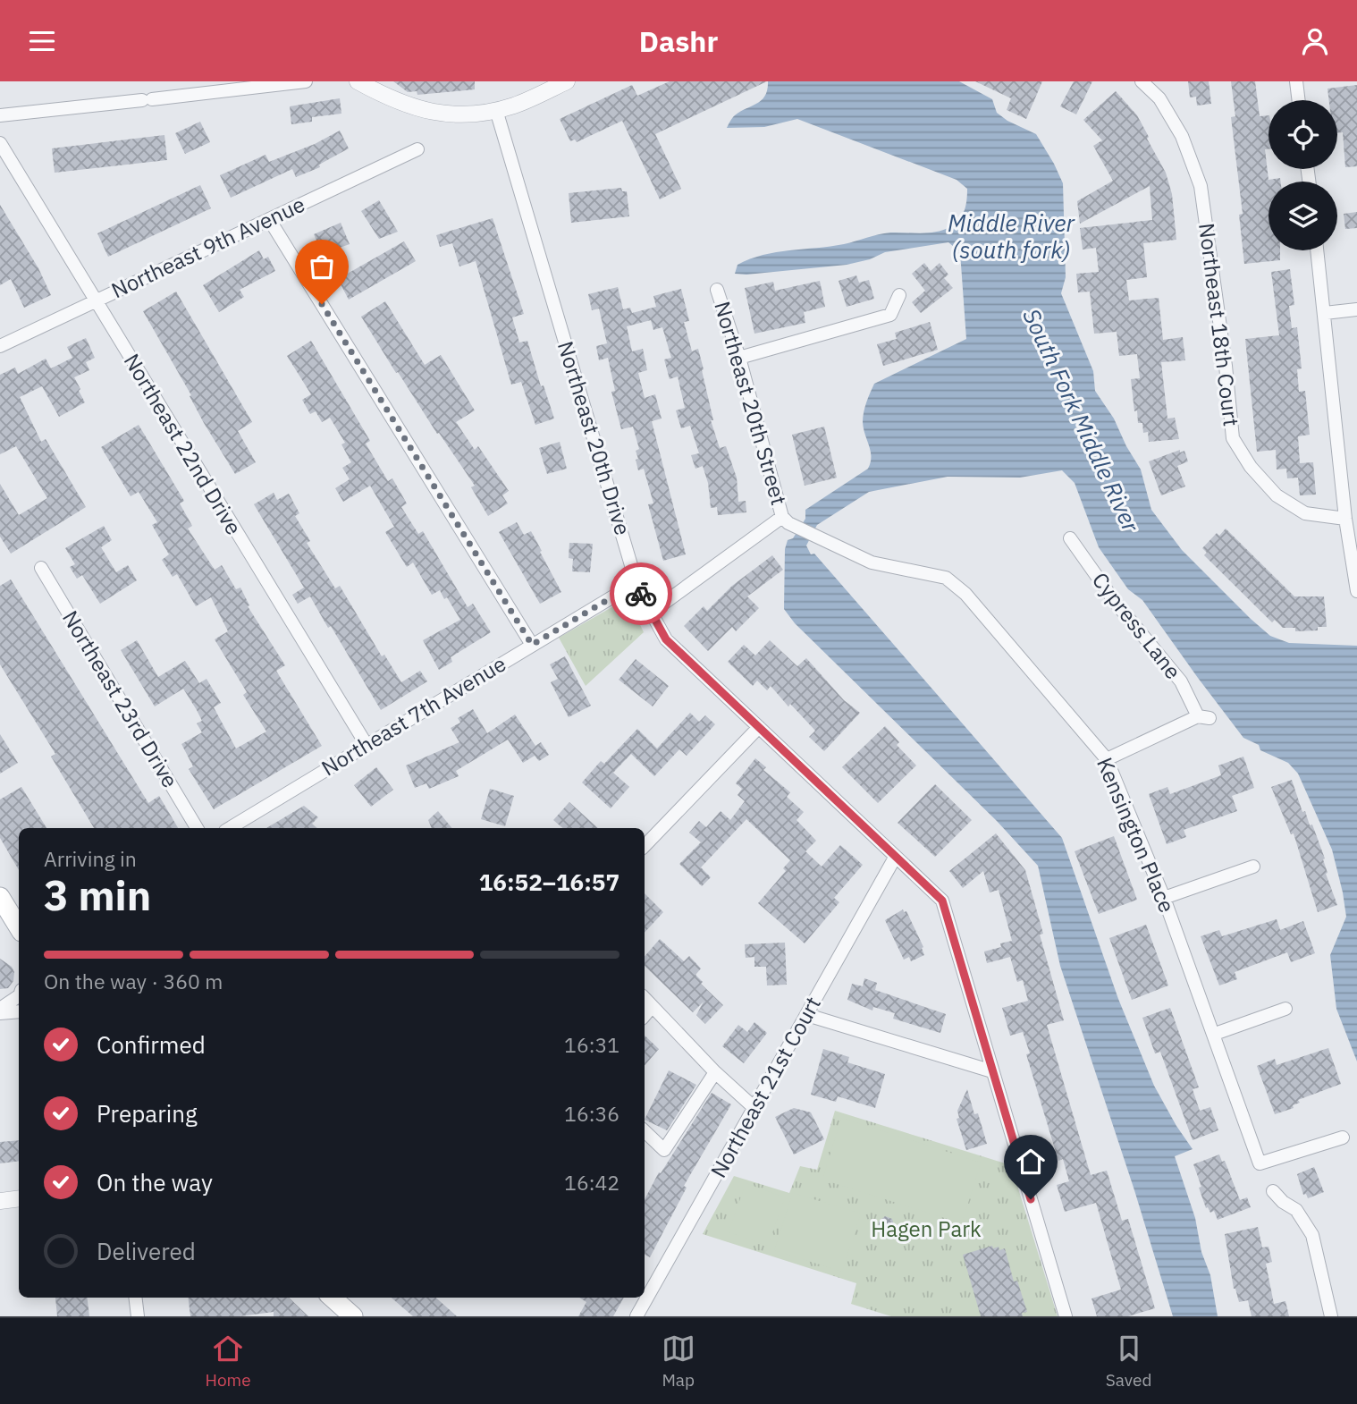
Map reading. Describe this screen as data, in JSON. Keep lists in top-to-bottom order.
{
  "streets": {
    "street": [
      "Northeast 9th Avenue",
      "Northeast 18th Court",
      "Northeast 20th Street",
      "Northeast 20th Drive",
      "Northeast 22nd Drive",
      "Cypress Lane",
      "Northeast 23rd Drive",
      "Northeast 7th Avenue",
      "Kensington Place",
      "Northeast 21st Court"
    ]
  },
  "crossings": [
    ["Northeast 9th Avenue", "Northeast 22nd Drive"],
    ["Northeast 20th Street", "Kensington Place"],
    ["Northeast 20th Drive", "Northeast 7th Avenue"],
    ["Northeast 22nd Drive", "Northeast 7th Avenue"],
    ["Cypress Lane", "Kensington Place"]
  ],
  "water": ["Middle River (south fork)", "South Fork Middle River"],
  "parks": ["Hagen Park"],
  "page": {
    "header": "Dashr",
    "heading": ["3 min", "Arriving in", "16:52–16:57"],
    "bar": "On the way · 360 m",
    "list": [
      ["Confirmed", "16:31"],
      ["Preparing", "16:36"],
      ["On the way", "16:42"],
      "Delivered"
    ],
    "tabs": ["Home", "Map", "Saved"]
  }
}
